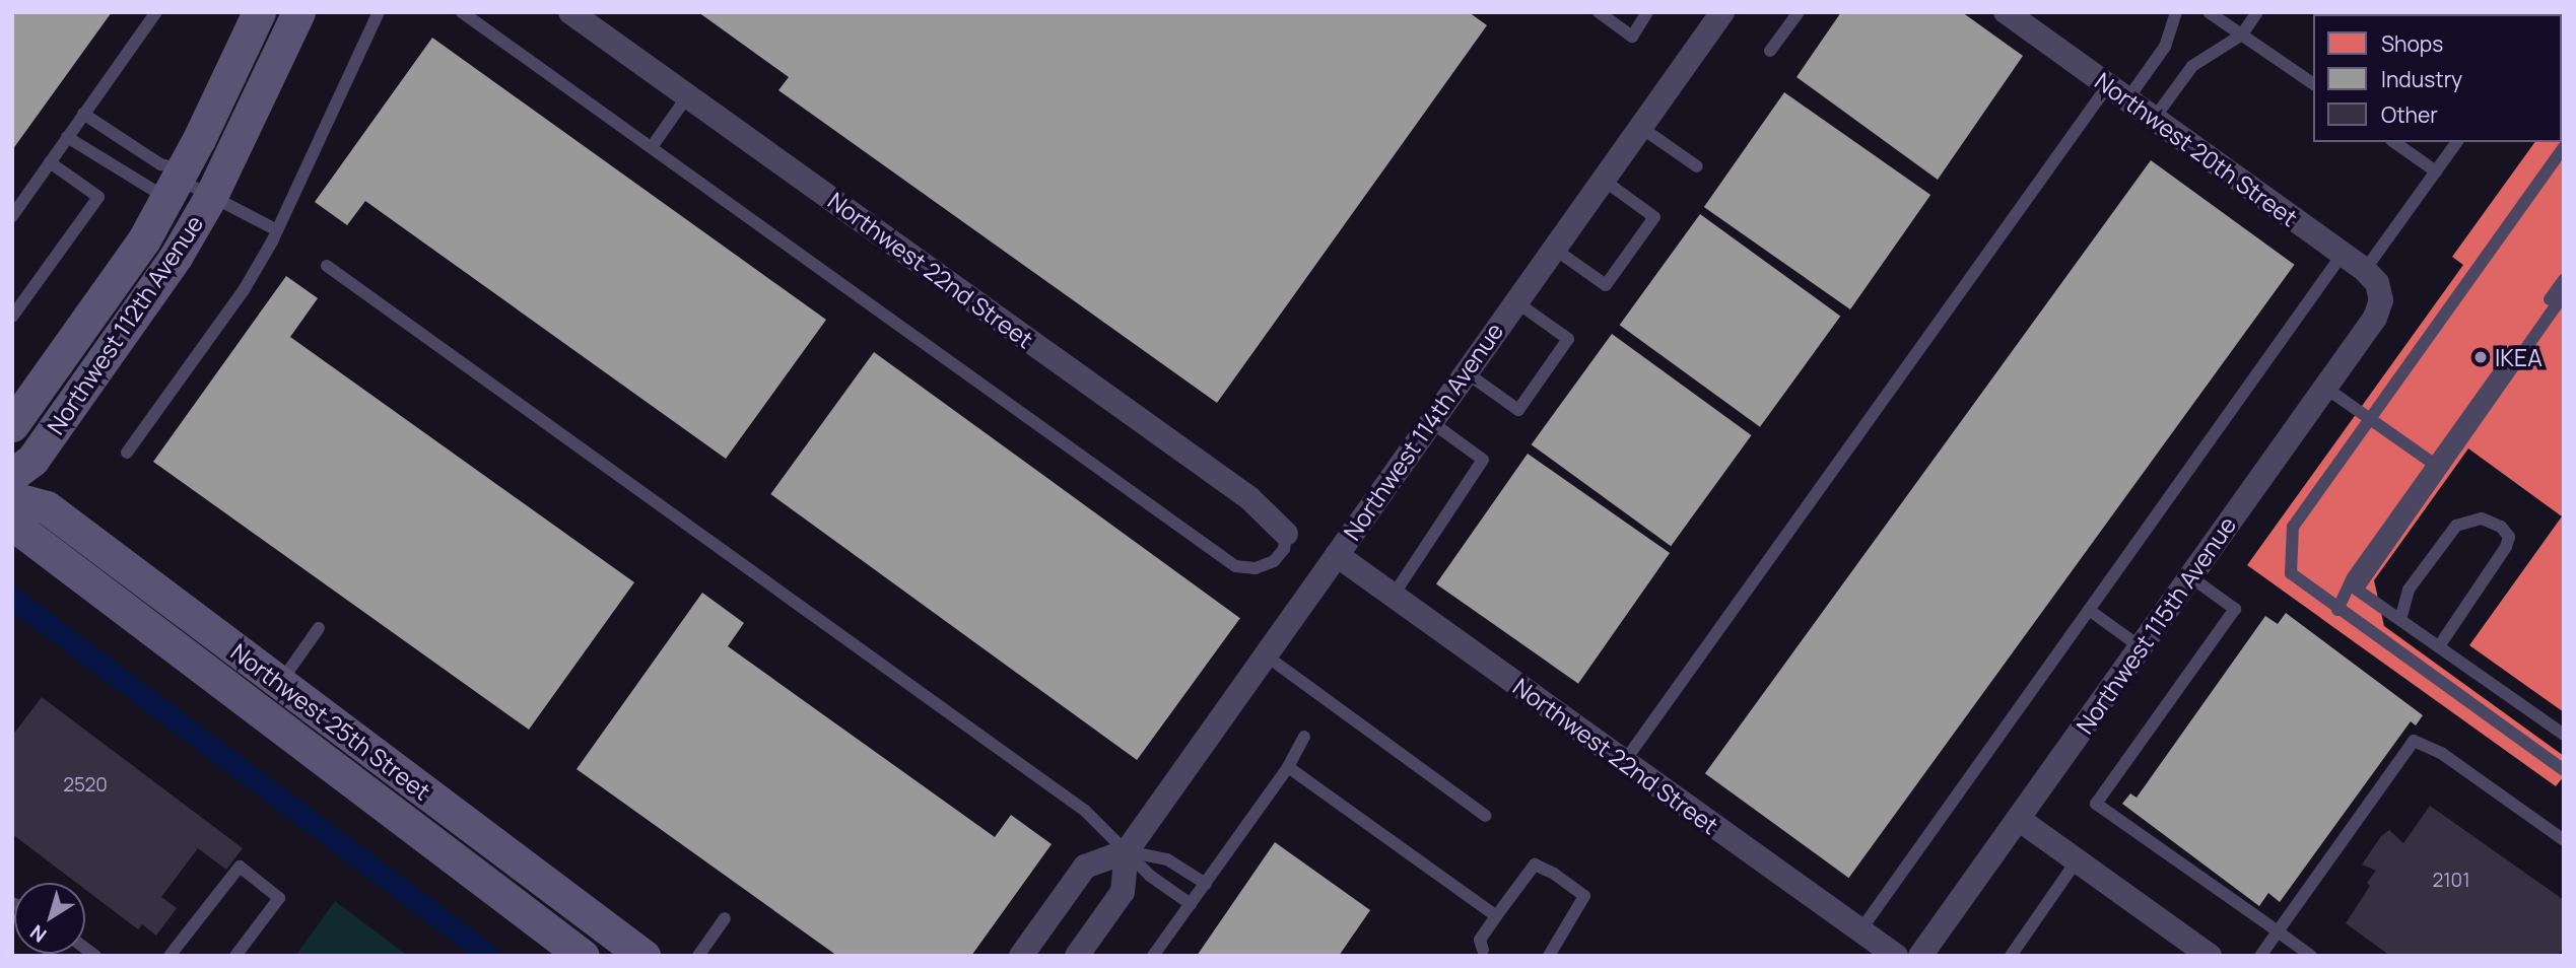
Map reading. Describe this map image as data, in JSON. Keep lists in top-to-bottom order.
{
  "streets": {
    "main road": ["Northwest 112th Avenue", "Northwest 25th Street"],
    "street": [
      "Northwest 20th Street",
      "Northwest 22nd Street",
      "Northwest 114th Avenue",
      "Northwest 115th Avenue"
    ]
  },
  "crossings": [
    ["Northwest 20th Street", "Northwest 115th Avenue"],
    ["Northwest 22nd Street", "Northwest 114th Avenue"]
  ],
  "places": ["IKEA"],
  "house_numbers": ["2520", "2101"],
  "legend": ["Shops", "Industry", "Other"],
  "north": "bottom left"
}
